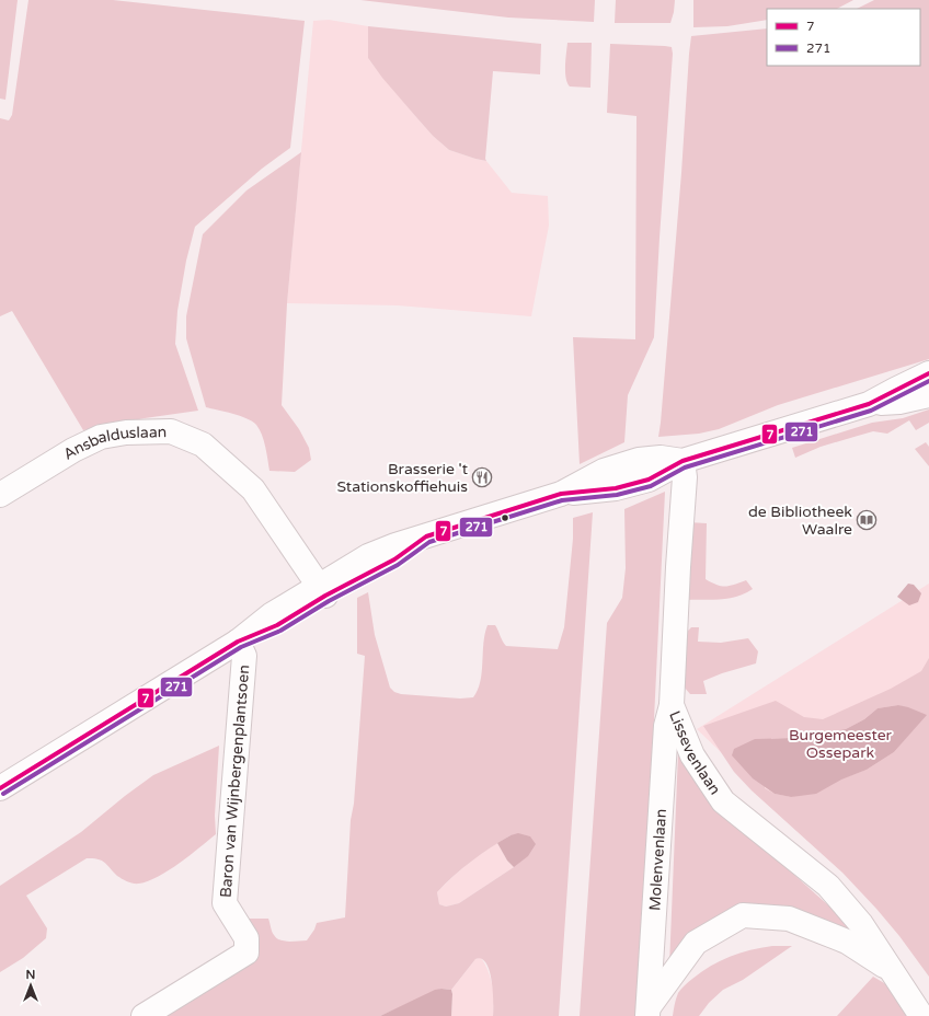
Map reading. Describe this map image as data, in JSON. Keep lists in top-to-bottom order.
{
  "streets": {
    "street": [
      "Ansbalduslaan",
      "Lissevenlaan",
      "Baron van Wijnbergenplantsoen",
      "Molenvenlaan"
    ]
  },
  "crossings": [
    ["Lissevenlaan", "Molenvenlaan"]
  ],
  "parks": ["Burgemeester Ossepark"],
  "places": {
    "restaurant": ["Brasserie 't Stationskoffiehuis"],
    "library": ["de Bibliotheek Waalre"]
  },
  "lines": ["transit line 7", "transit line 271"],
  "legend": ["7", "271"],
  "north": "top"
}
